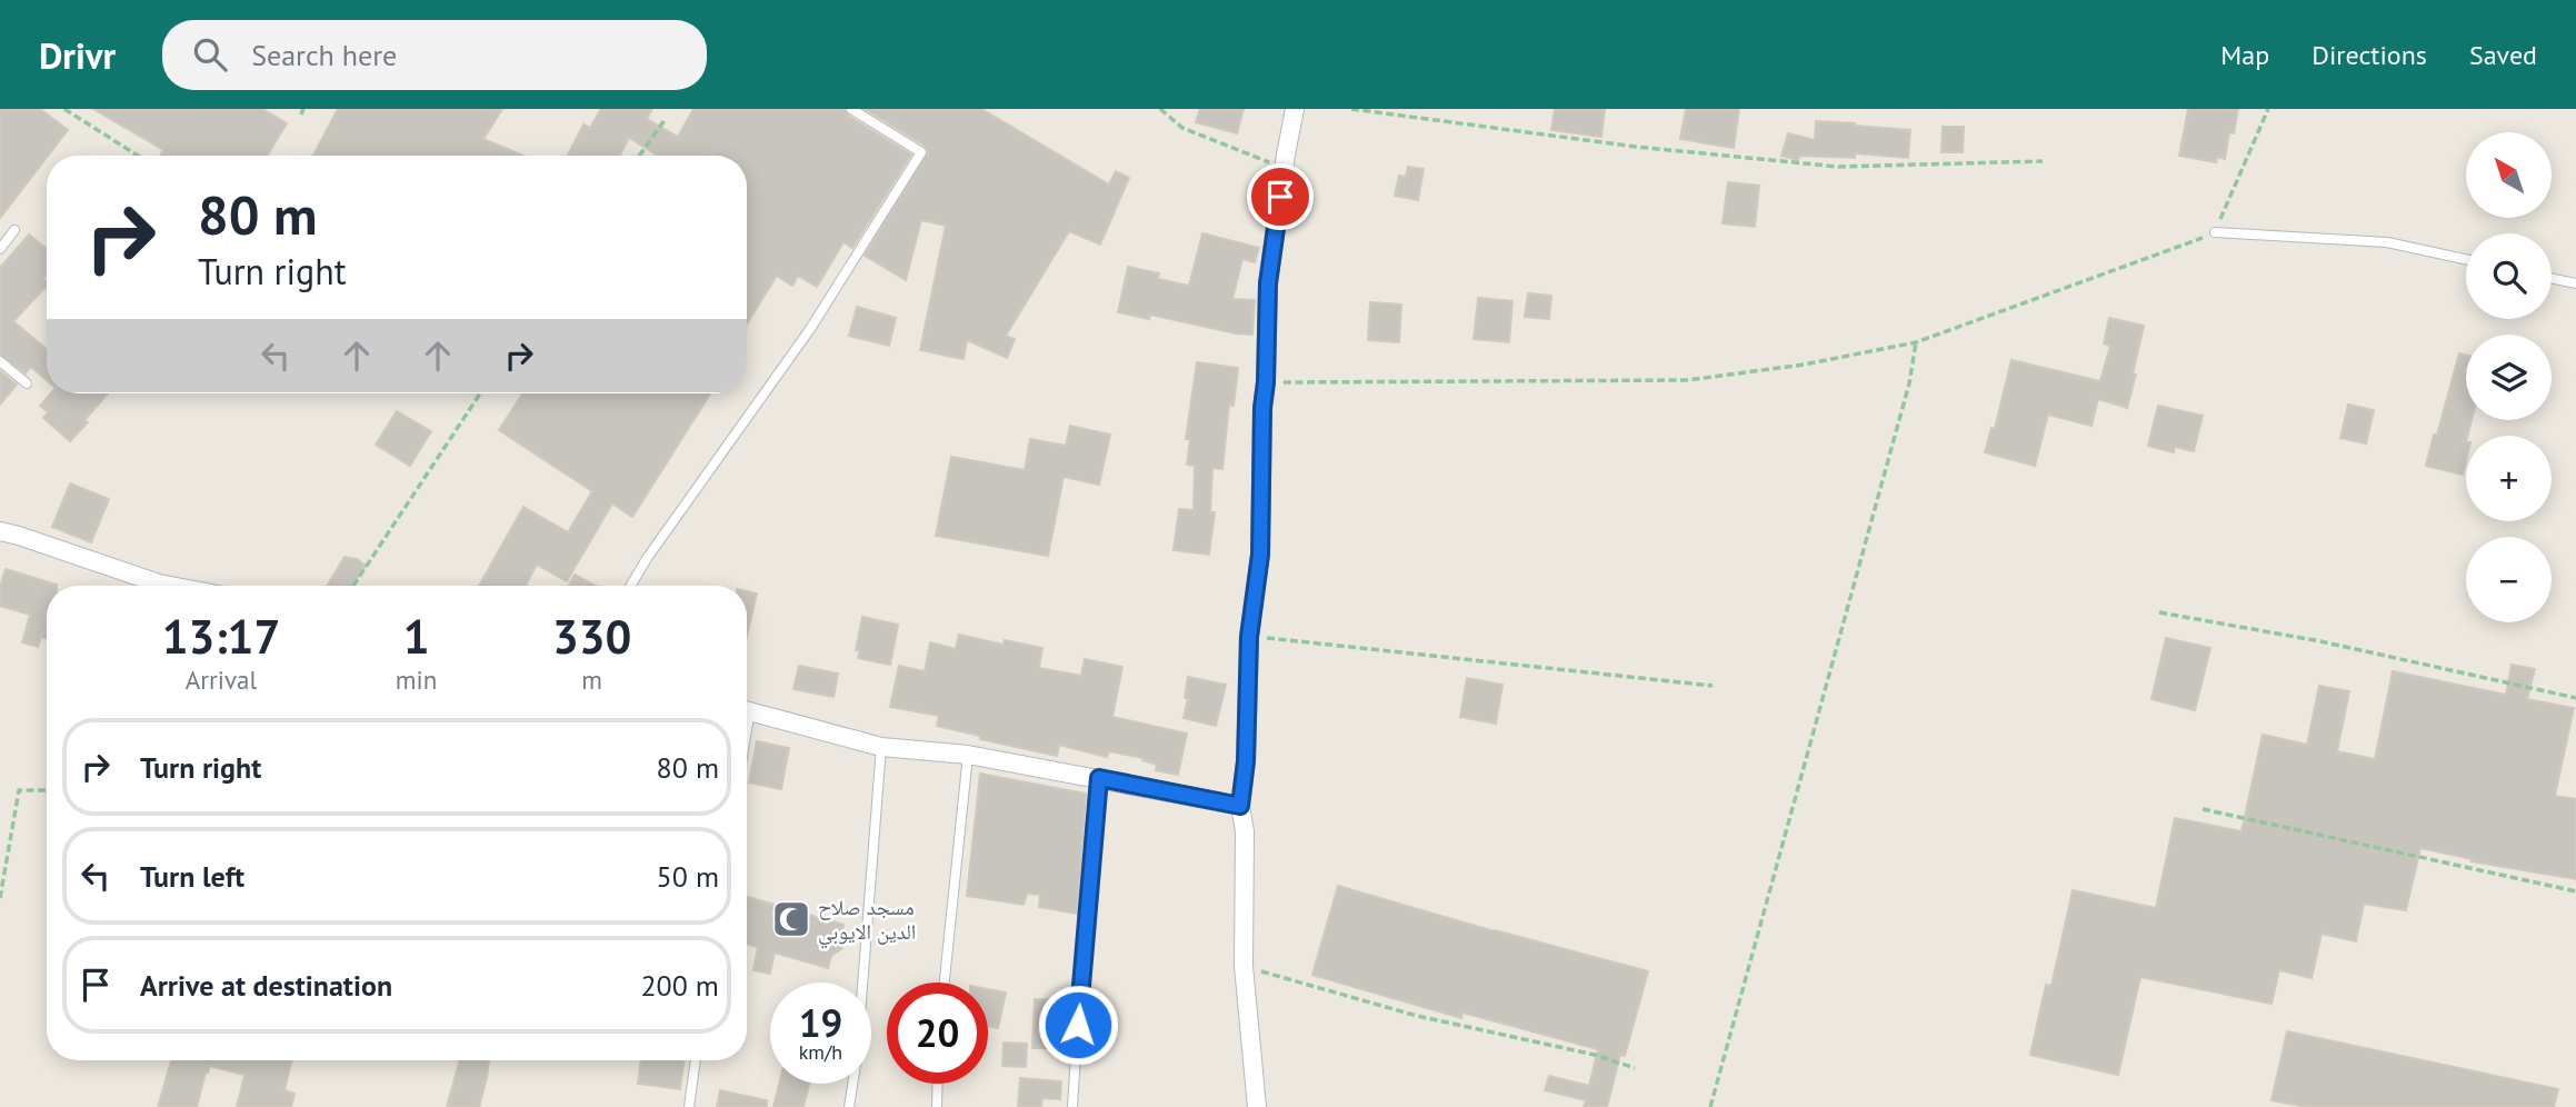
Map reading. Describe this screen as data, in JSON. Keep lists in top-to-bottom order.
{
  "places": {
    "mosque": ["مسجد صلاح الدين الايوبي"]
  },
  "north": "top left",
  "page": {
    "header": "Drivr",
    "search": "Search here",
    "nav": ["Map", "Directions", "Saved"],
    "map_buttons": ["+", "−"],
    "turn": ["80 m", "Turn right"],
    "eta": [
      "13:17",
      "Arrival",
      "1",
      "min",
      "330",
      "m"
    ],
    "list": [
      {
        "name": "Turn right",
        "value": "80 m"
      },
      {
        "name": "Turn left",
        "value": "50 m"
      },
      {
        "name": "Arrive at destination",
        "value": "200 m"
      }
    ],
    "speed": "19 km/h",
    "limit": "20"
  }
}
